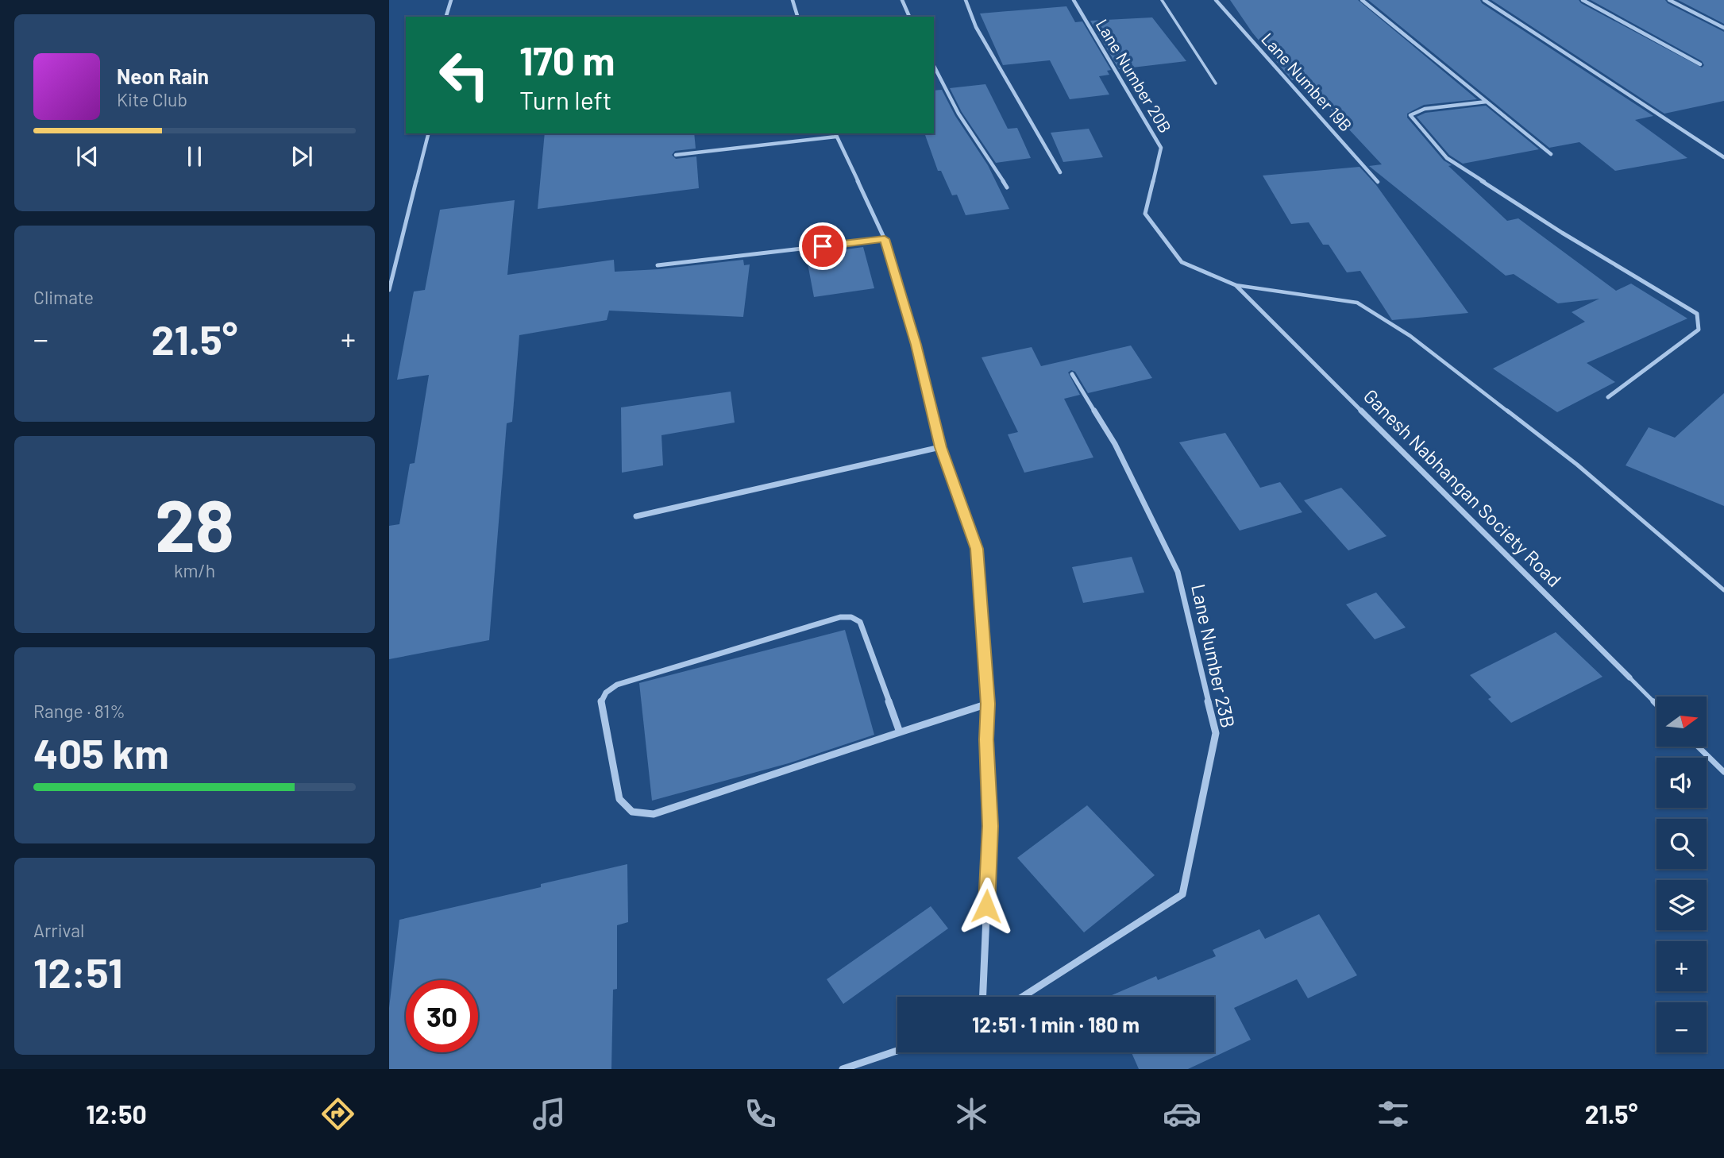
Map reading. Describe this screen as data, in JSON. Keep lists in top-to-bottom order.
{
  "streets": {
    "street": [
      "Lane Number 20B",
      "Lane Number 19B",
      "Ganesh Nabhangan Society Road",
      "Lane Number 23B"
    ]
  },
  "crossings": [
    ["Lane Number 20B", "Ganesh Nabhangan Society Road"]
  ],
  "north": "right",
  "page": {
    "turn": ["170 m", "Turn left"],
    "song": ["Neon Rain", "Kite Club"],
    "tile": [
      "Climate",
      ["28", "km/h"],
      ["Range · 81%", "405 km"],
      ["Arrival", "12:51"]
    ],
    "heat": ["−", "21.5°", "+"],
    "map_buttons": ["+", "−"],
    "limit": "30",
    "trip": "12:51 · 1 min · 180 m",
    "tabs": ["12:50", "21.5°"]
  }
}
